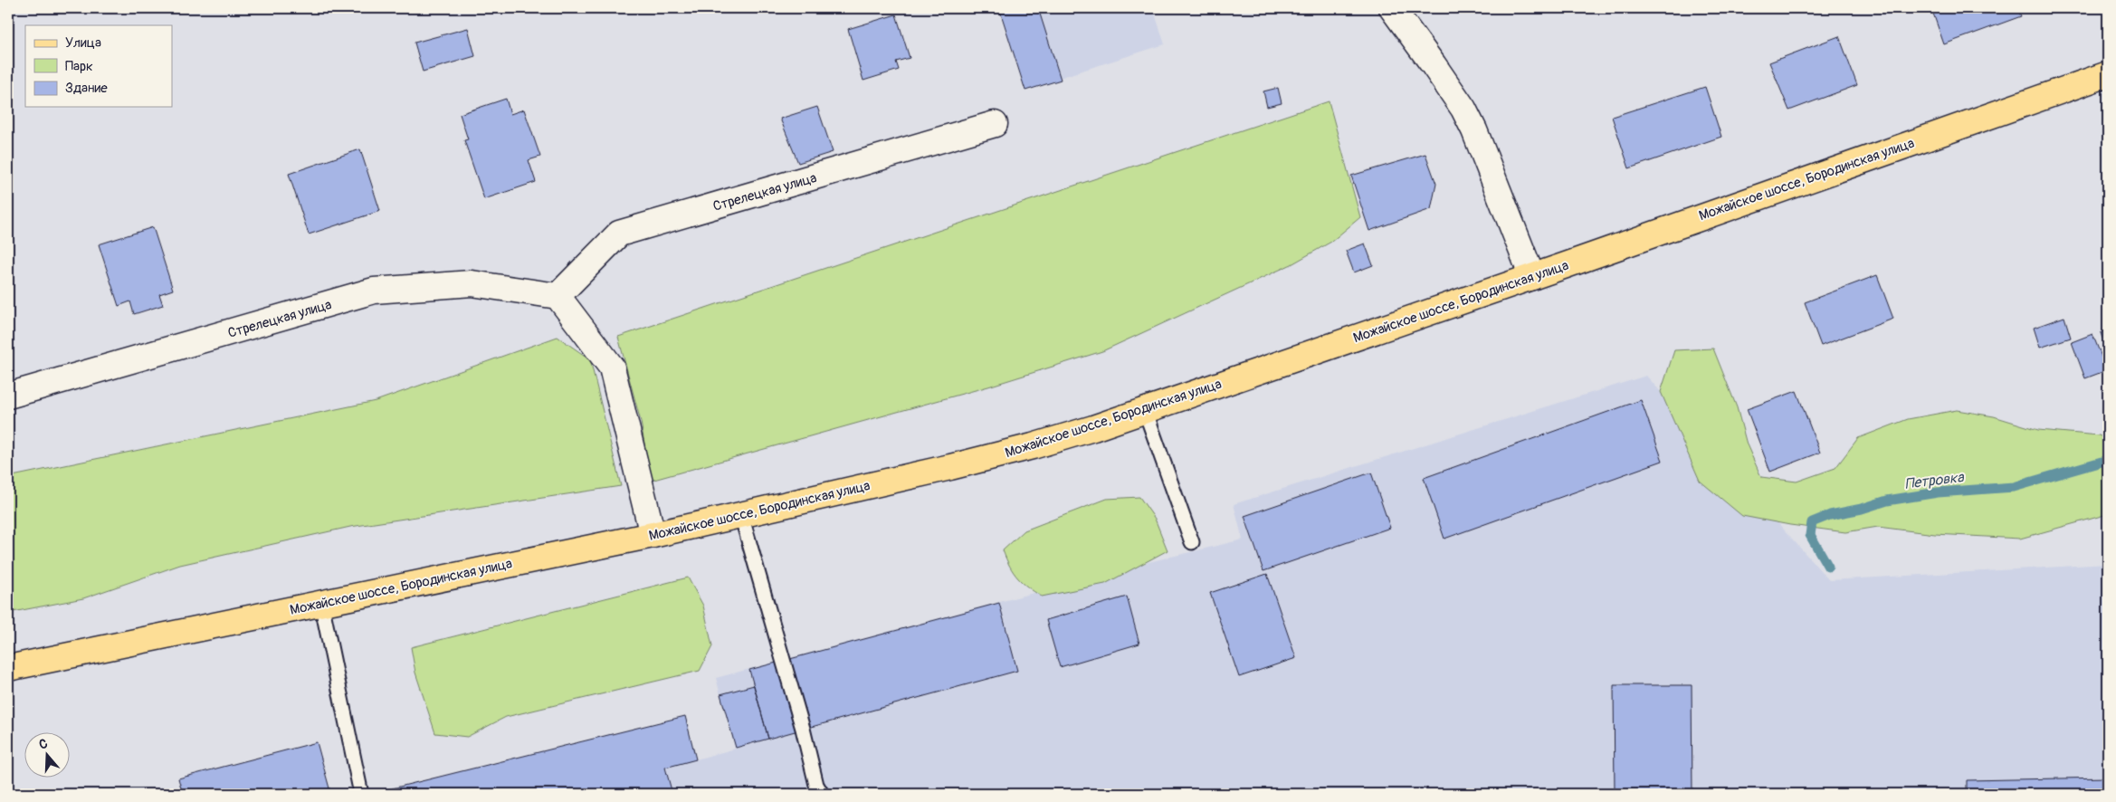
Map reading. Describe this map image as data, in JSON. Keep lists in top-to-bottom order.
{
  "streets": {
    "main road": ["Можайское шоссе, Бородинская улица"],
    "street": ["Стрелецкая улица"]
  },
  "water": ["Петровка"],
  "legend": ["Улица", "Парк", "Здание"],
  "north": "top"
}
